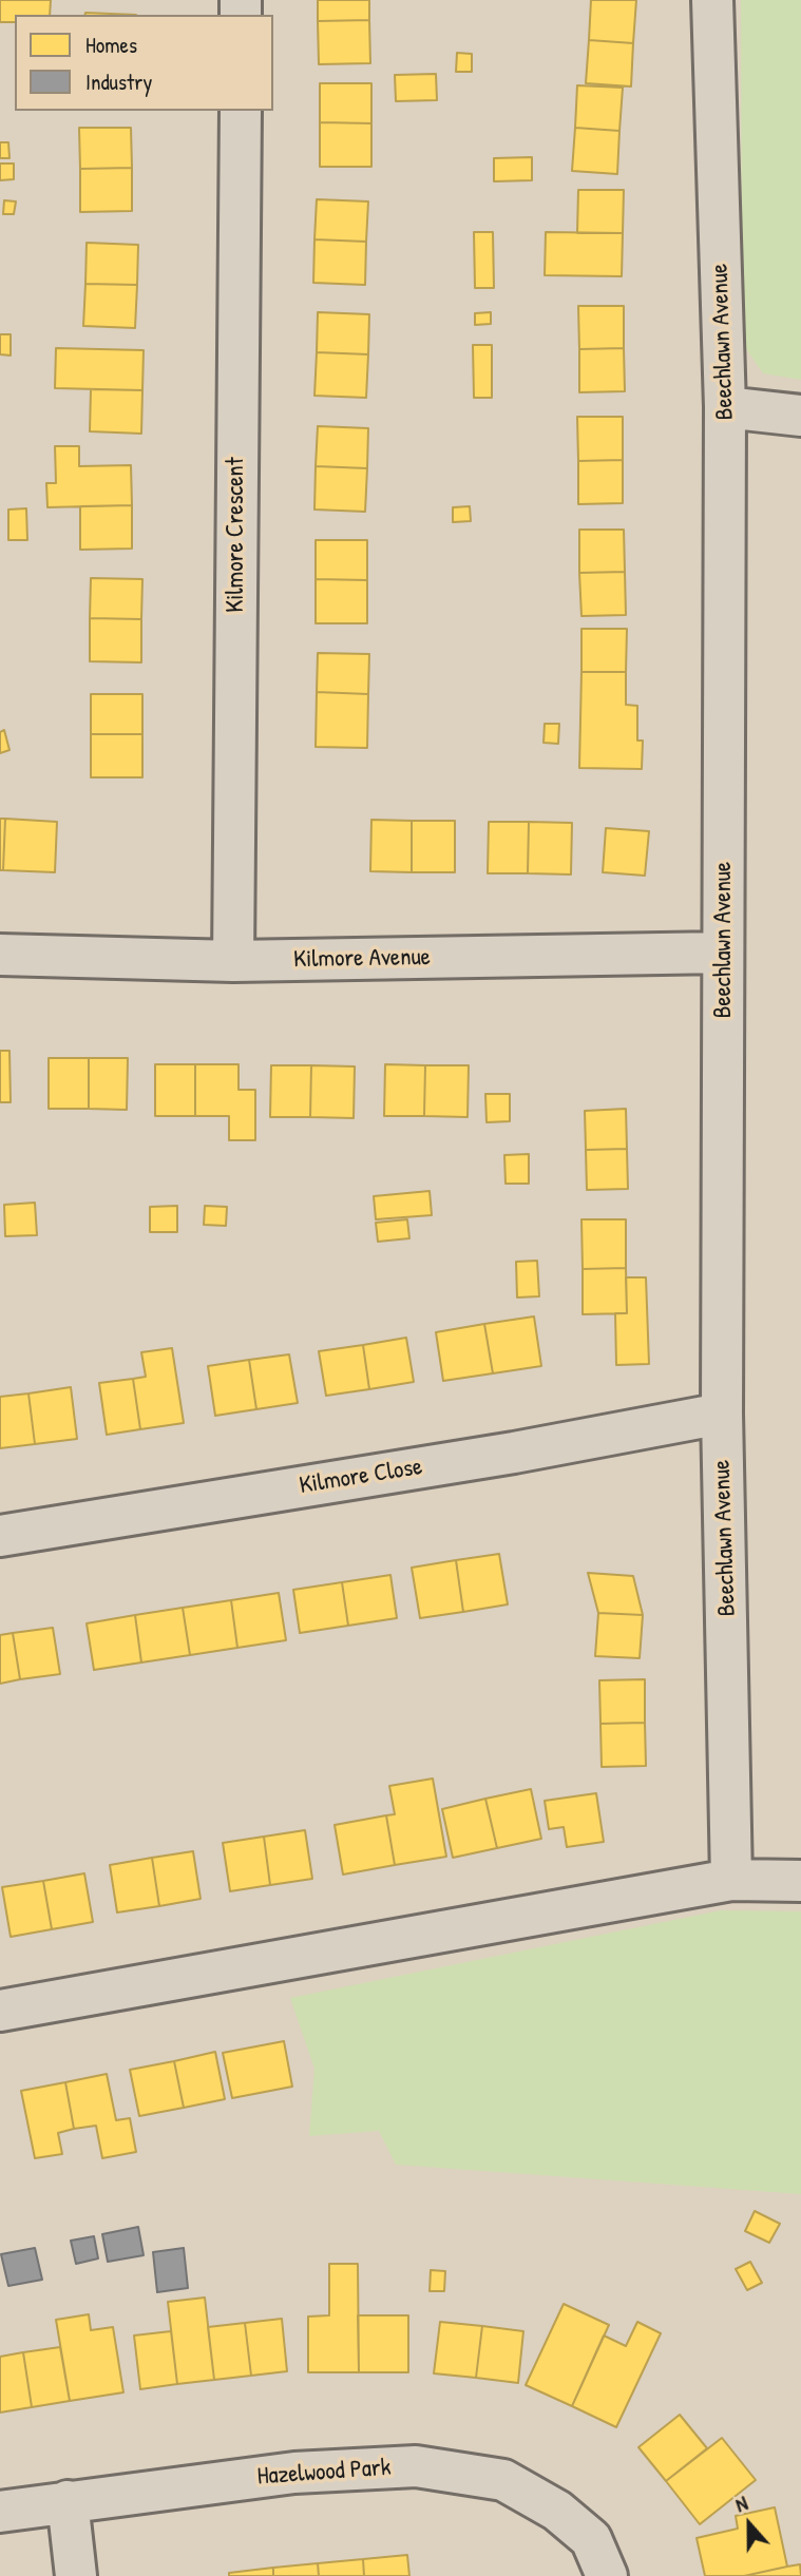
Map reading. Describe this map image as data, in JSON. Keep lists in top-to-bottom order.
{
  "streets": {
    "street": [
      "Beechlawn Avenue",
      "Kilmore Crescent",
      "Kilmore Avenue",
      "Kilmore Close",
      "Hazelwood Park"
    ]
  },
  "crossings": [
    ["Beechlawn Avenue", "Kilmore Avenue"],
    ["Beechlawn Avenue", "Kilmore Close"],
    ["Kilmore Crescent", "Kilmore Avenue"]
  ],
  "legend": ["Homes", "Industry"],
  "north": "top"
}
